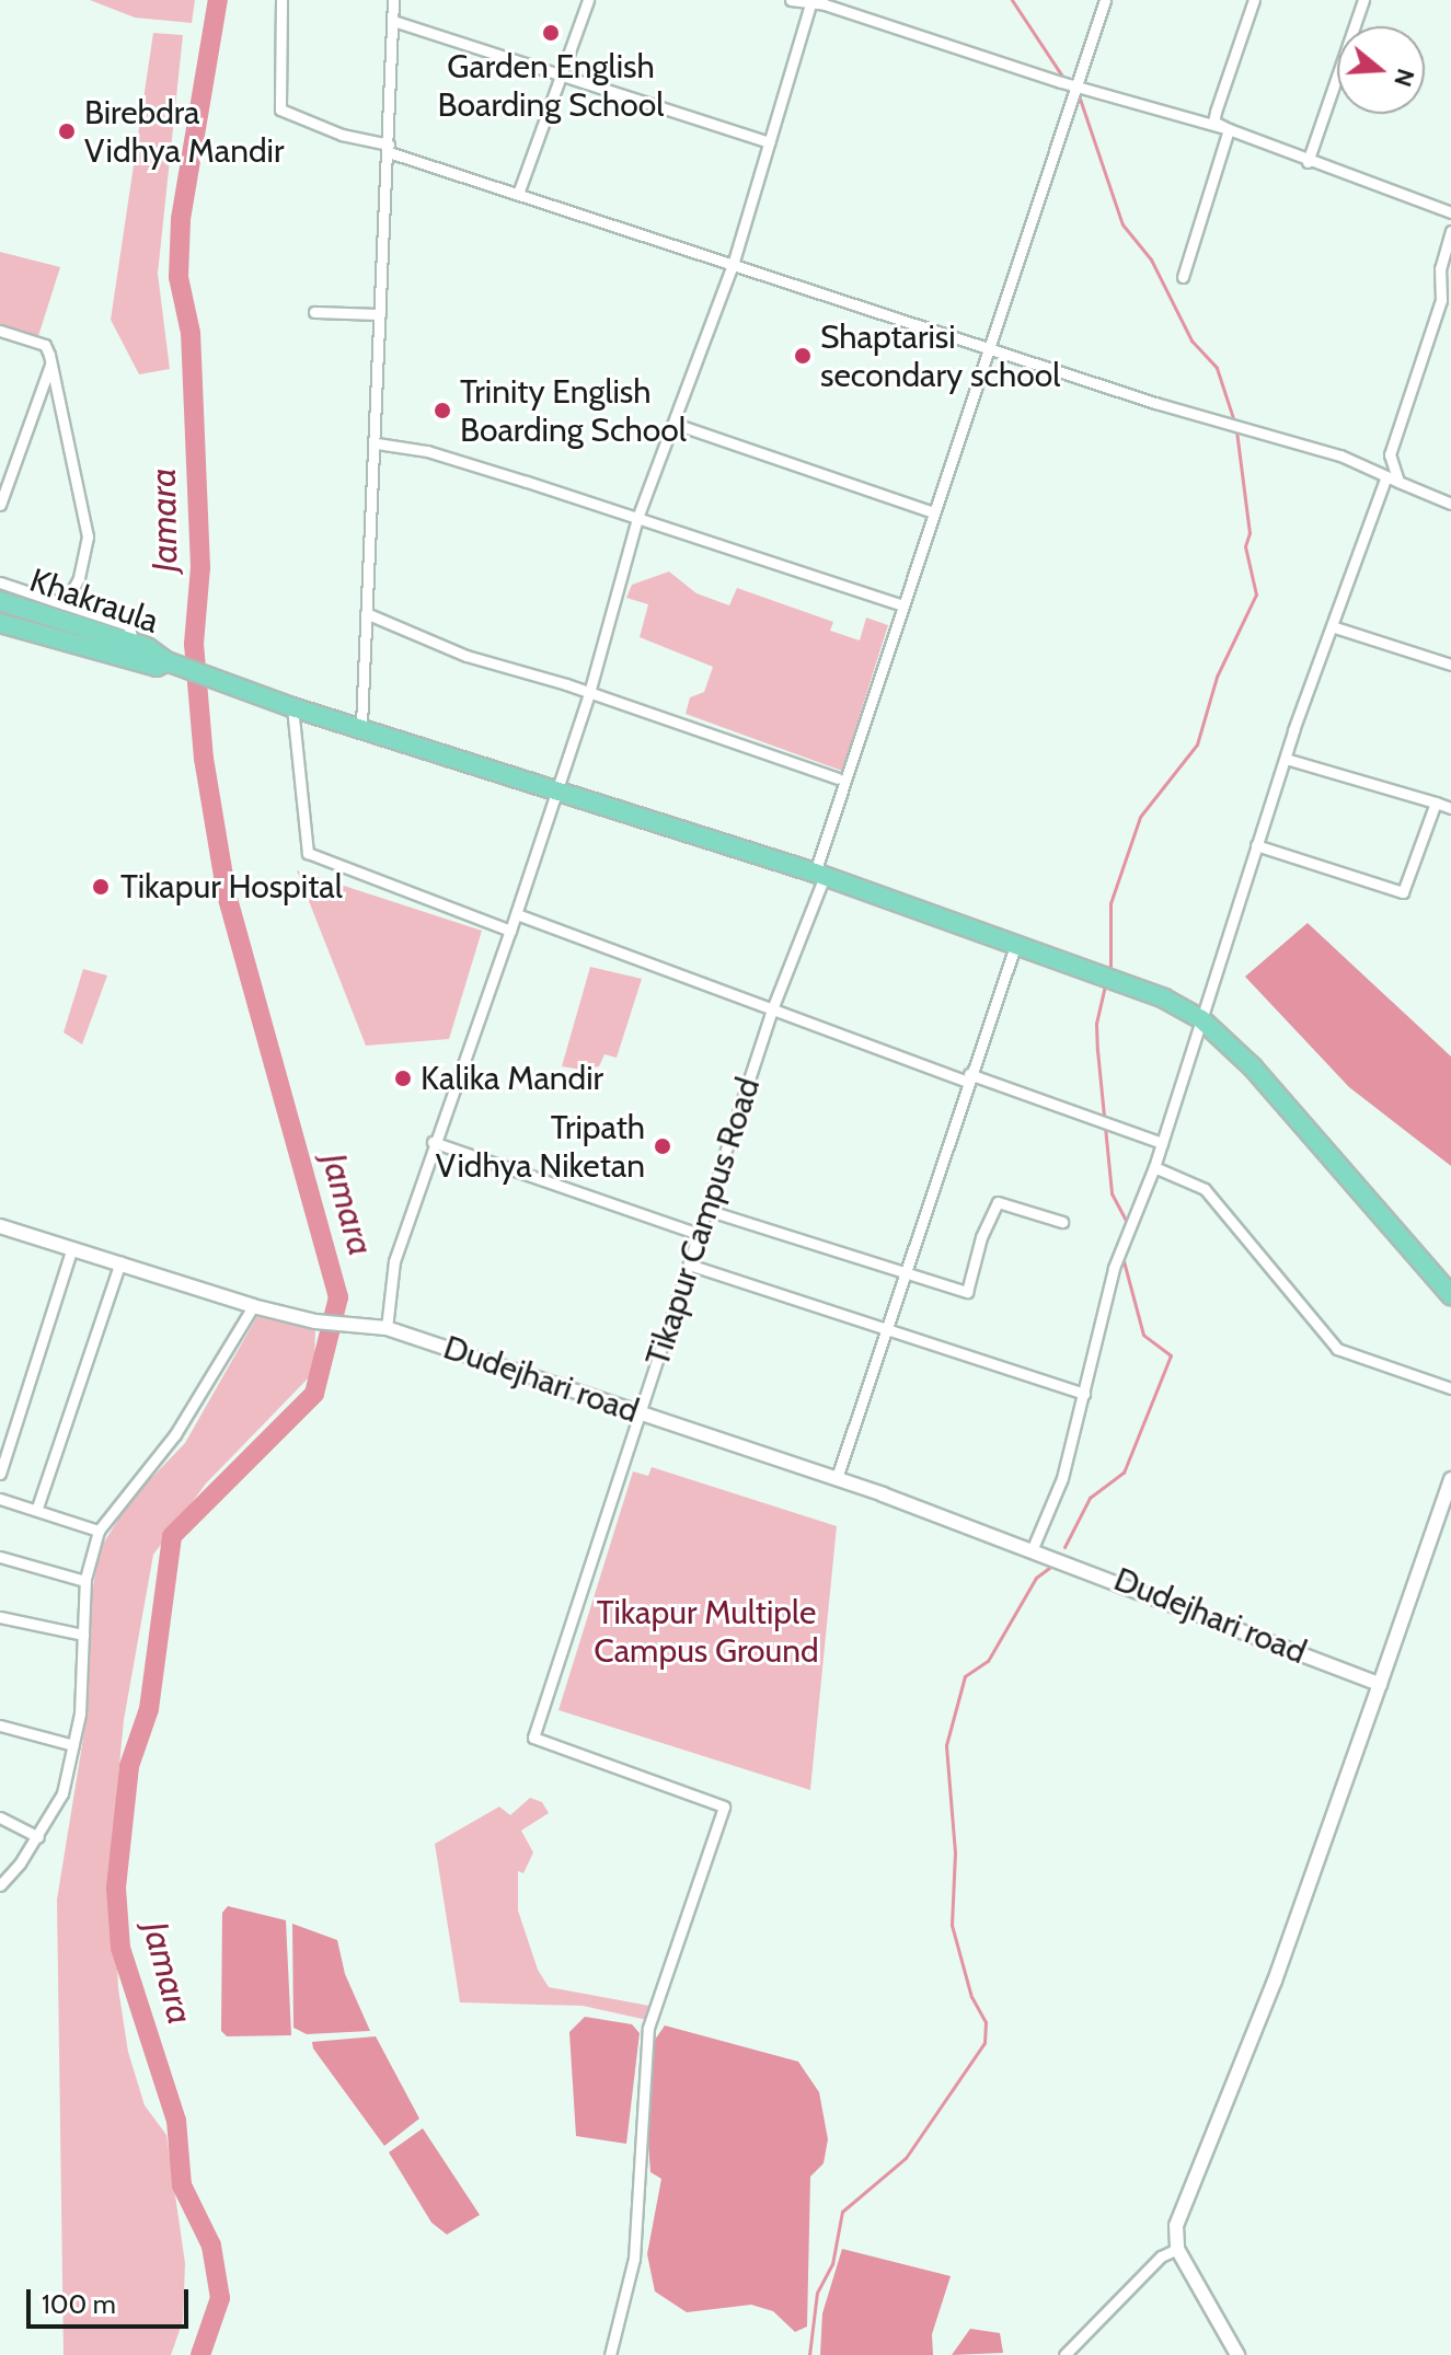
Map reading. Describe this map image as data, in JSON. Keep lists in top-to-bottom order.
{
  "streets": {
    "main road": ["Khakraula"],
    "street": ["Tikapur Campus Road", "Dudejhari road"]
  },
  "crossings": [
    ["Tikapur Campus Road", "Dudejhari road"]
  ],
  "water": ["Jamara"],
  "parks": ["Tikapur Multiple Campus Ground"],
  "places": [
    "Garden English Boarding School",
    "Birebdra Vidhya Mandir",
    "Shaptarisi secondary school",
    "Trinity English Boarding School",
    "Tikapur Hospital",
    "Kalika Mandir",
    "Tripath Vidhya Niketan"
  ],
  "scale_bar": "100 m",
  "north": "right"
}
